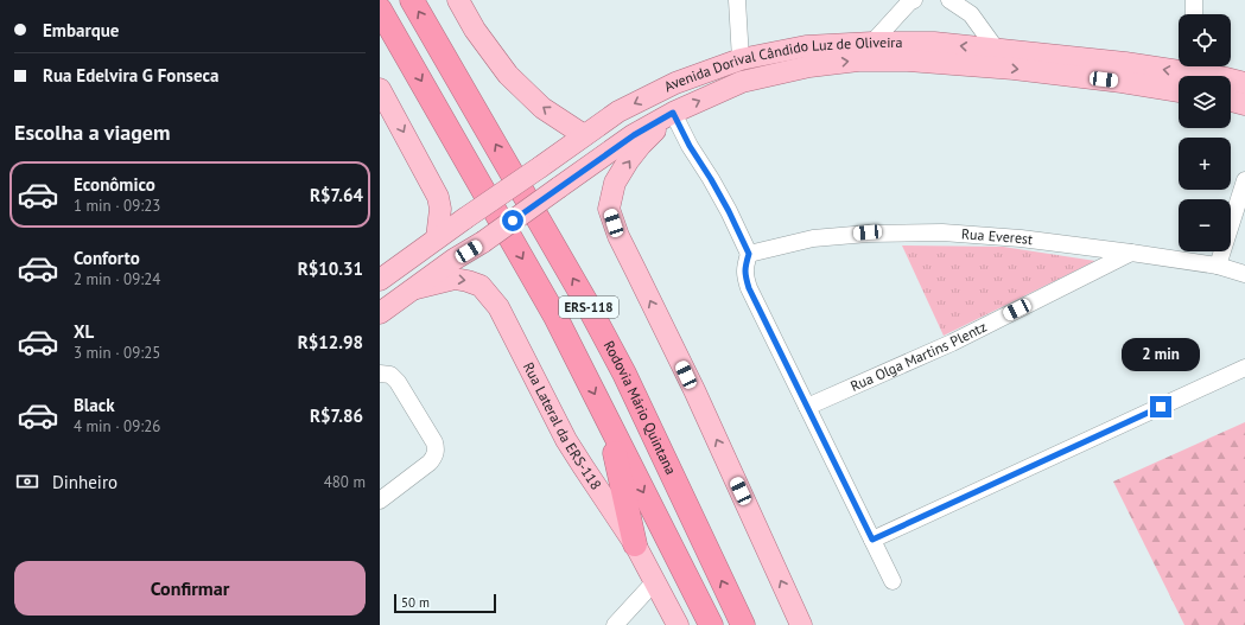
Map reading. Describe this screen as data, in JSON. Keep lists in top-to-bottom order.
{
  "streets": {
    "highway": ["ERS-118", "Rodovia Mário Quintana"],
    "main road": ["Avenida Dorival Cândido Luz de Oliveira", "Rua Lateral da ERS-118"],
    "street": ["Rua Everest", "Rua Olga Martins Plentz"]
  },
  "crossings": [
    ["Avenida Dorival Cândido Luz de Oliveira", "Rua Lateral da ERS-118"],
    ["Rua Everest", "Rua Olga Martins Plentz"]
  ],
  "scale_bar": "50 m",
  "page": {
    "banner": ["Embarque", "Rua Edelvira G Fonseca"],
    "map_buttons": ["+", "−"],
    "heading": "Escolha a viagem",
    "list": [
      {
        "name": "Econômico",
        "note": "1 min · 09:23",
        "value": "R$7.64"
      },
      {
        "name": "Conforto",
        "note": "2 min · 09:24",
        "value": "R$10.31"
      },
      {
        "name": "XL",
        "note": "3 min · 09:25",
        "value": "R$12.98"
      },
      {
        "name": "Black",
        "note": "4 min · 09:26",
        "value": "R$7.86"
      }
    ],
    "bubble": "2 min",
    "pay": ["Dinheiro", "480 m"],
    "buttons": "Confirmar",
    "scale": "50 m"
  }
}
